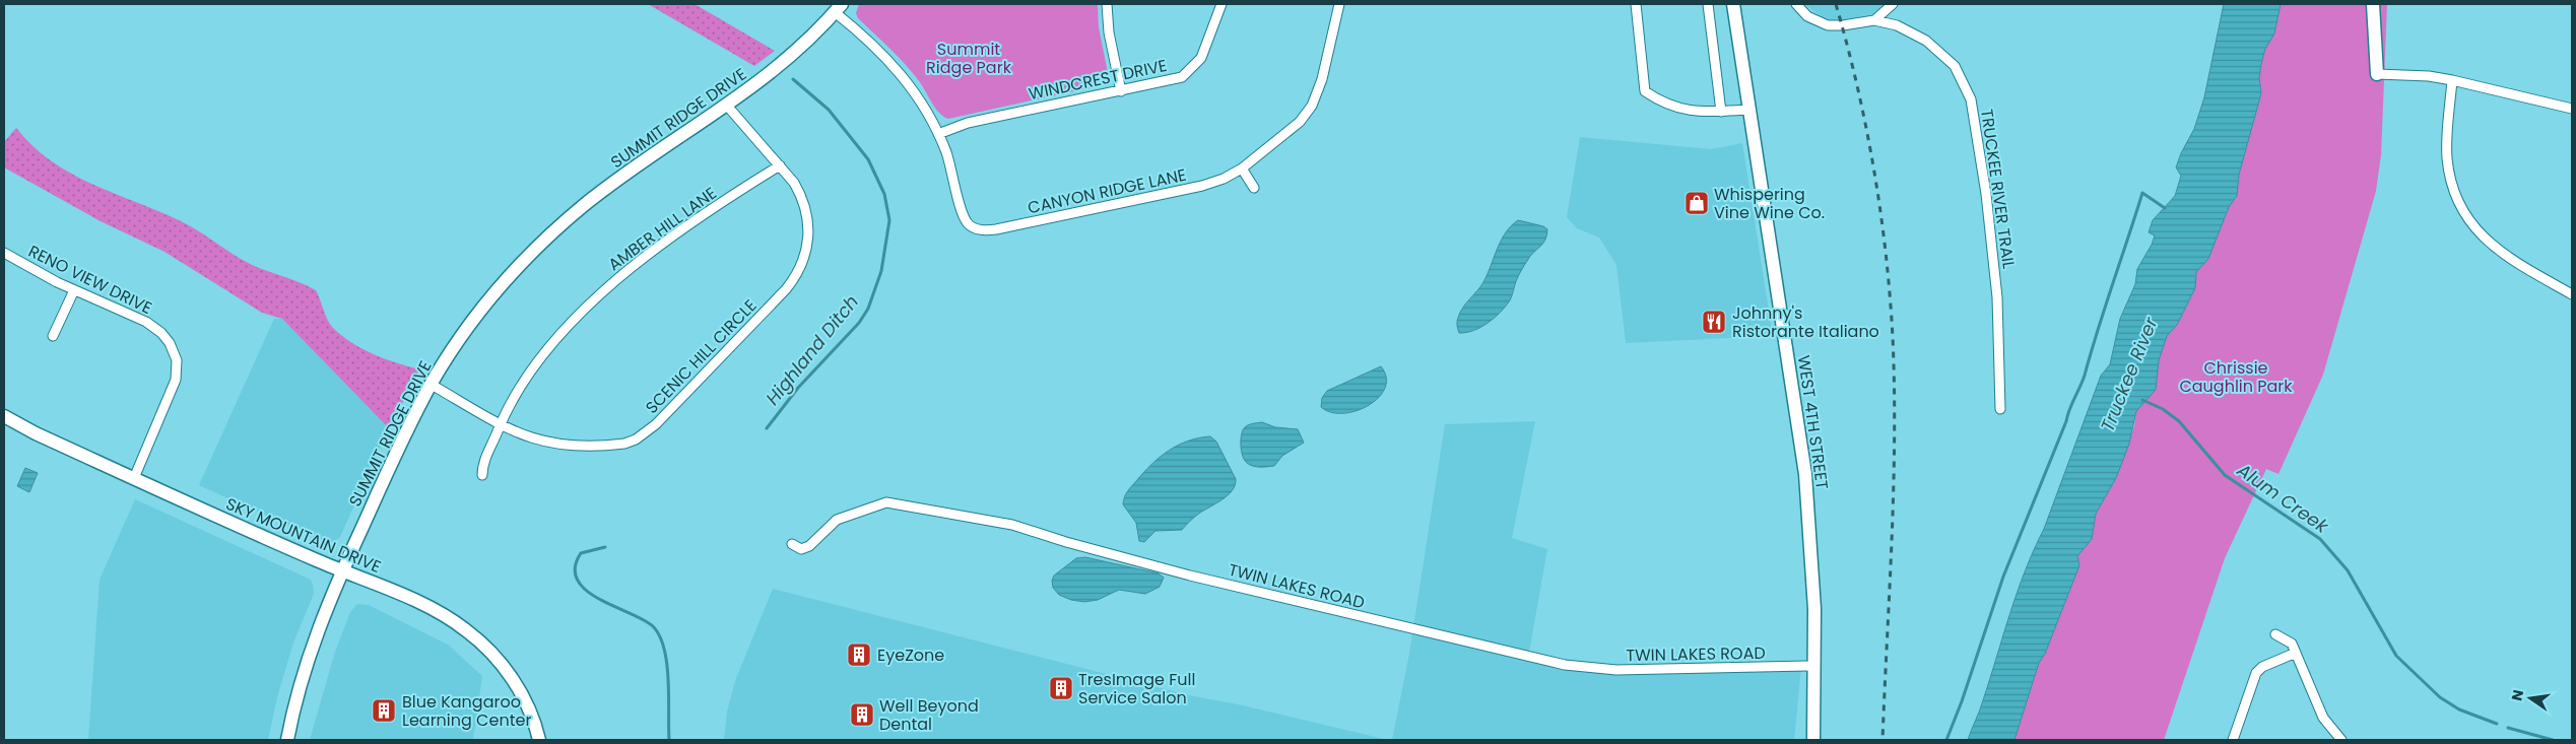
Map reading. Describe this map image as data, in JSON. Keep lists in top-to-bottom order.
{
  "streets": {
    "street": [
      "WINDCREST DRIVE",
      "SUMMIT RIDGE DRIVE",
      "TRUCKEE RIVER TRAIL",
      "CANYON RIDGE LANE",
      "AMBER HILL LANE",
      "RENO VIEW DRIVE",
      "SCENIC HILL CIRCLE",
      "WEST 4TH STREET",
      "SKY MOUNTAIN DRIVE",
      "TWIN LAKES ROAD"
    ]
  },
  "crossings": [
    ["WINDCREST DRIVE", "CANYON RIDGE LANE"],
    ["SUMMIT RIDGE DRIVE", "SCENIC HILL CIRCLE"],
    ["SUMMIT RIDGE DRIVE", "SKY MOUNTAIN DRIVE"],
    ["AMBER HILL LANE", "SCENIC HILL CIRCLE"],
    ["RENO VIEW DRIVE", "SKY MOUNTAIN DRIVE"],
    ["WEST 4TH STREET", "TWIN LAKES ROAD"]
  ],
  "water": ["Highland Ditch", "Truckee River", "Alum Creek"],
  "parks": ["Summit Ridge Park", "Chrissie Caughlin Park"],
  "places": {
    "shop": ["Whispering Vine Wine Co."],
    "restaurant": ["Johnny's Ristorante Italiano"],
    "building": [
      "EyeZone",
      "TresImage Full Service Salon",
      "Blue Kangaroo Learning Center",
      "Well Beyond Dental"
    ]
  },
  "north": "left"
}
